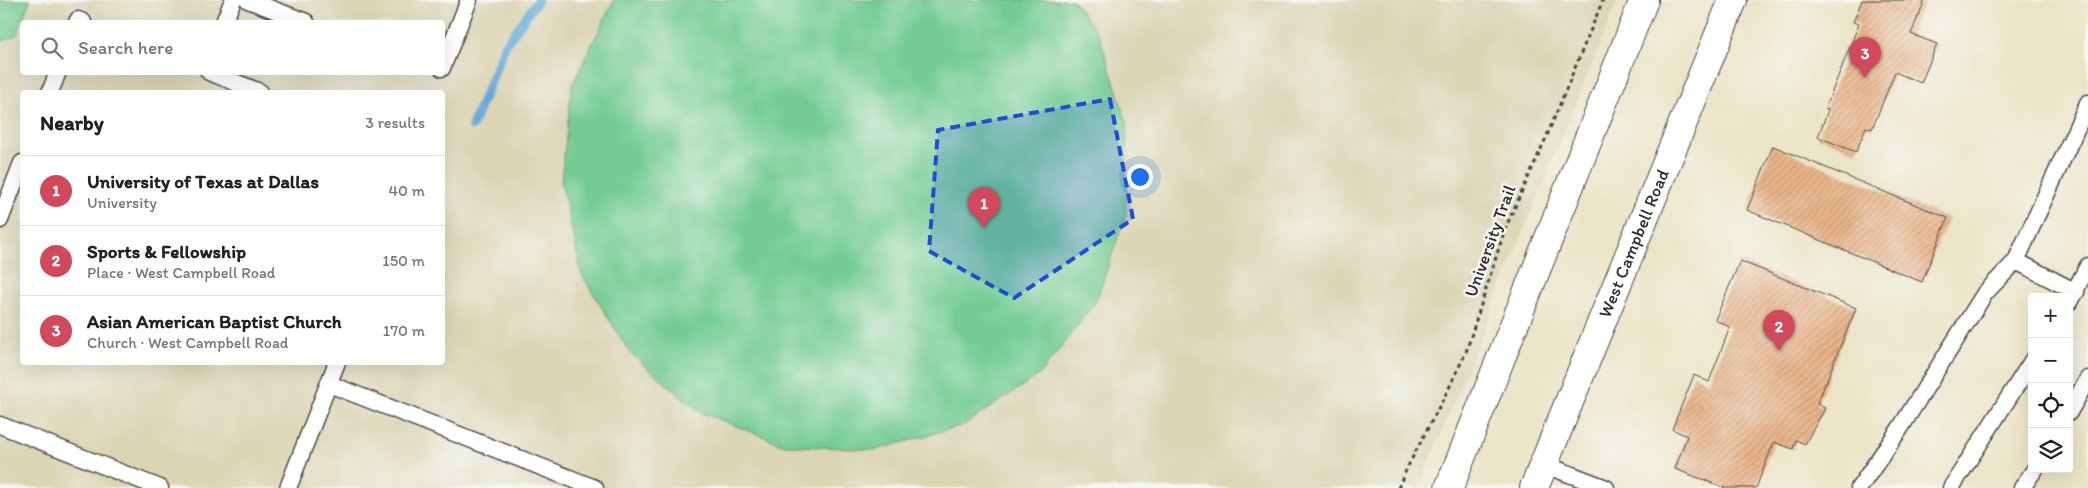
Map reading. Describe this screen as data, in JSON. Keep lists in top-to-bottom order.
{
  "streets": {
    "main road": ["West Campbell Road"],
    "path": ["University Trail"]
  },
  "page": {
    "search": "Search here",
    "pins": ["3", "1", "2"],
    "heading": ["Nearby", "3 results"],
    "list": [
      {
        "mark": "1",
        "name": "University of Texas at Dallas",
        "note": "University",
        "value": "40 m"
      },
      {
        "mark": "2",
        "name": "Sports & Fellowship",
        "note": "Place · West Campbell Road",
        "value": "150 m"
      },
      {
        "mark": "3",
        "name": "Asian American Baptist Church",
        "note": "Church · West Campbell Road",
        "value": "170 m"
      }
    ],
    "map_buttons": ["+", "−"]
  }
}
